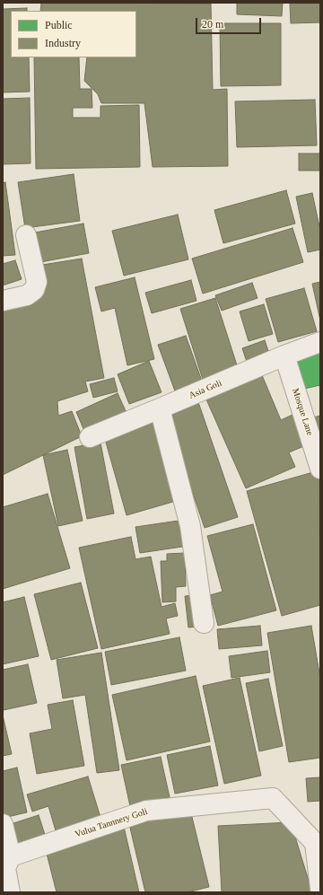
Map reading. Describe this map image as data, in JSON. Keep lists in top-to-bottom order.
{
  "streets": {
    "street": ["Asia Goli", "Mosque Lane", "Vulua Tannnery Goli"]
  },
  "crossings": [
    ["Asia Goli", "Mosque Lane"]
  ],
  "legend": ["Public", "Industry"],
  "scale_bar": "20 m"
}
